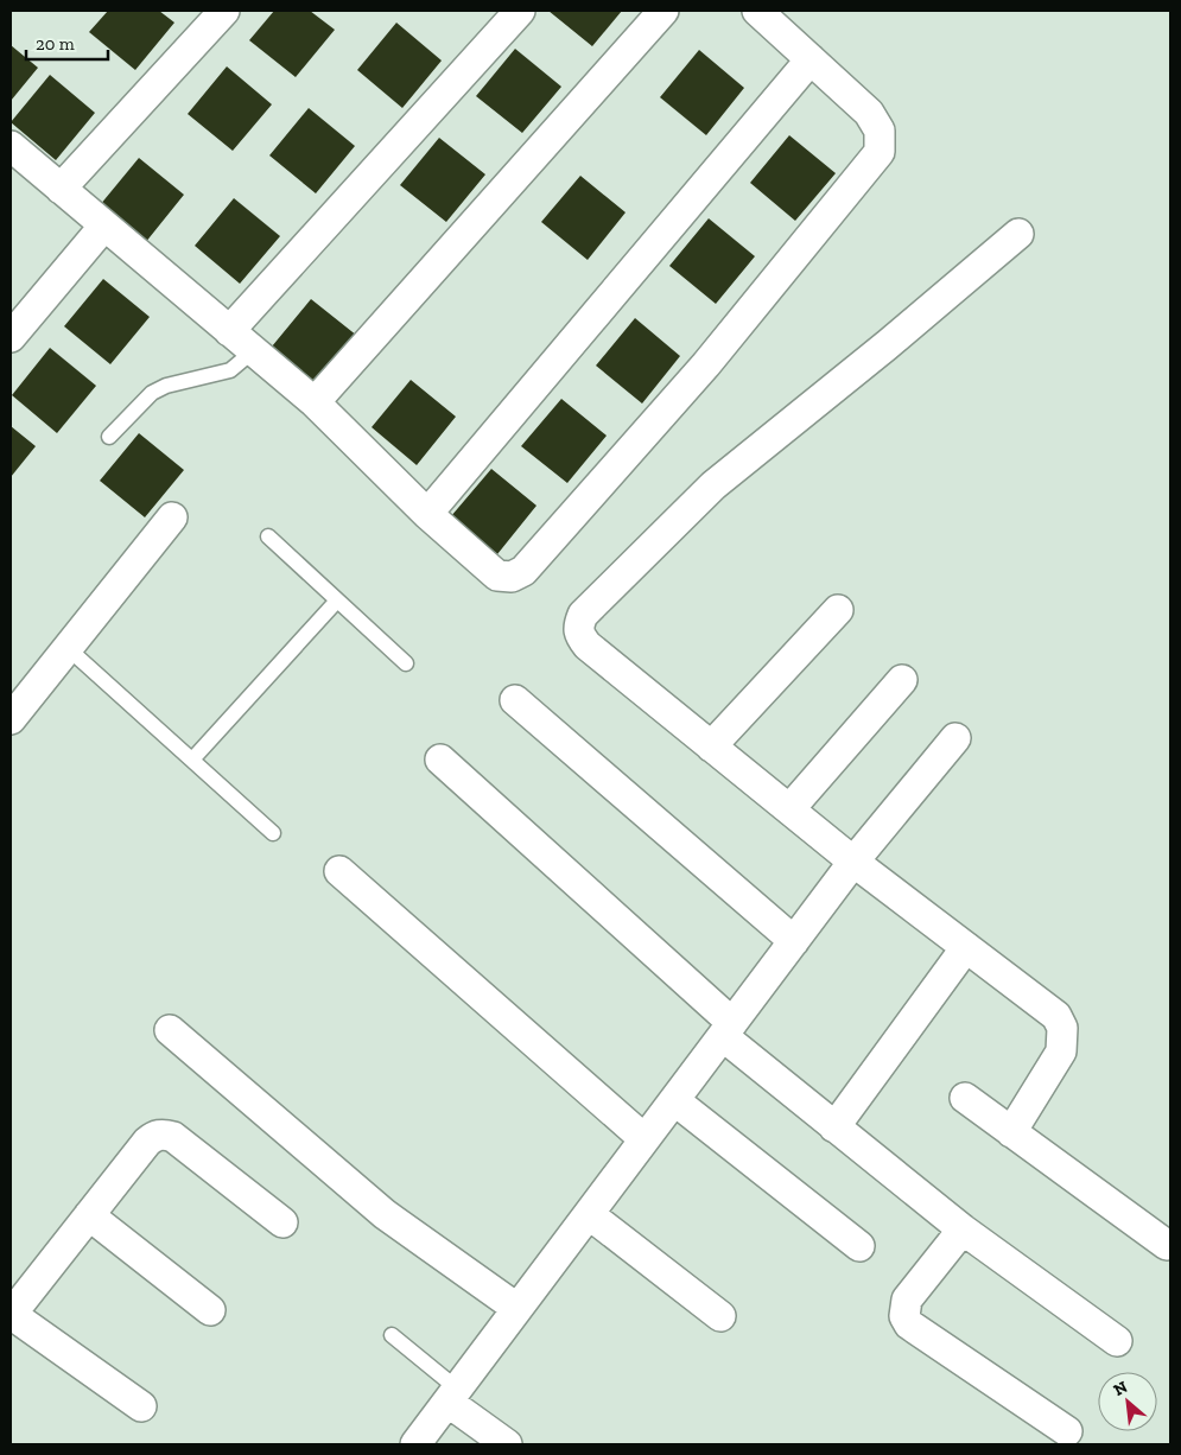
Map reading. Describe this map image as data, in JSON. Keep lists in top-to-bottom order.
{
  "scale_bar": "20 m",
  "north": "top left"
}
